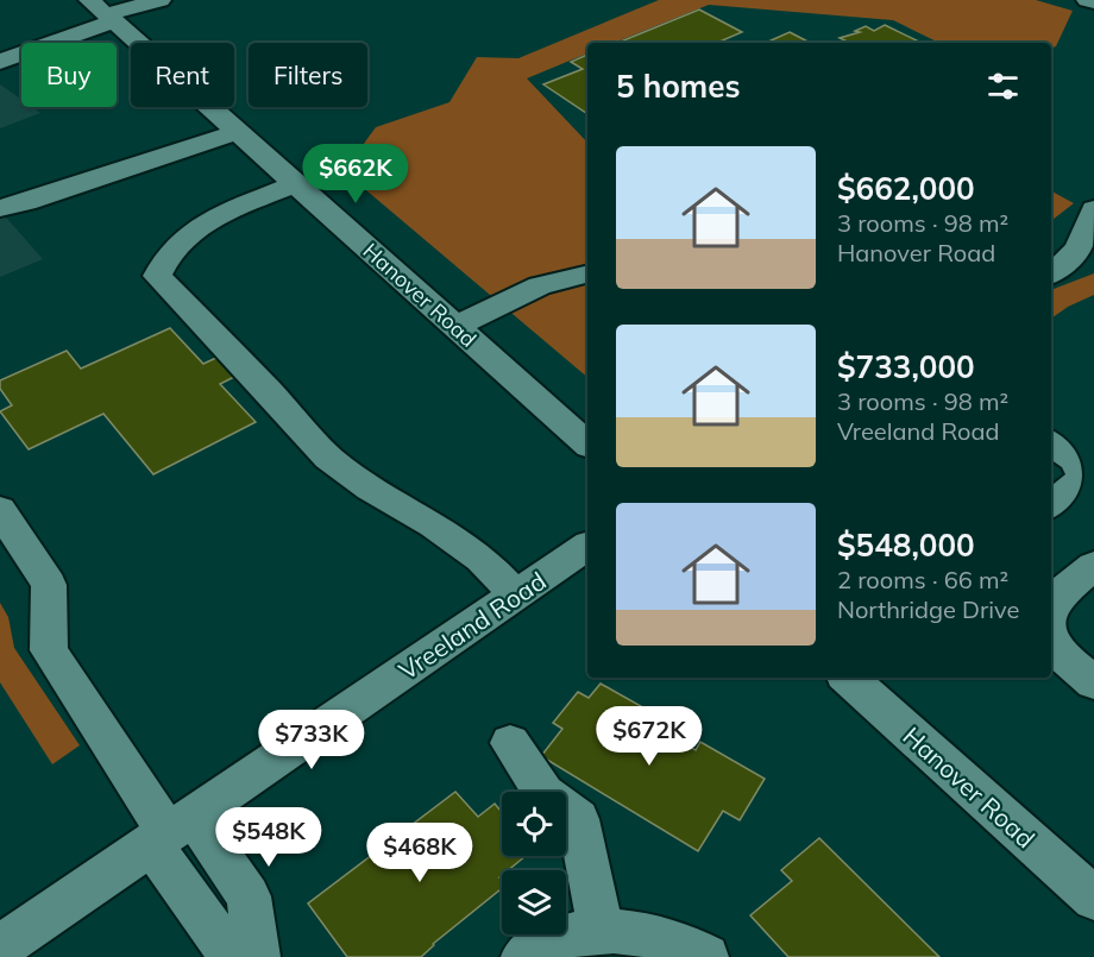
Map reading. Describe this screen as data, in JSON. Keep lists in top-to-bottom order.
{
  "streets": {
    "street": ["Hanover Road", "Vreeland Road"]
  },
  "page": {
    "chip": ["Buy", "Rent", "Filters"],
    "heading": "5 homes",
    "list": [
      {
        "name": "$662,000",
        "note": "3 rooms · 98 m² · Hanover Road"
      },
      {
        "name": "$733,000",
        "note": "3 rooms · 98 m² · Vreeland Road"
      },
      {
        "name": "$548,000",
        "note": "2 rooms · 66 m² · Northridge Drive"
      }
    ],
    "price": [
      "$662K",
      "$672K",
      "$733K",
      "$548K",
      "$468K"
    ]
  }
}
